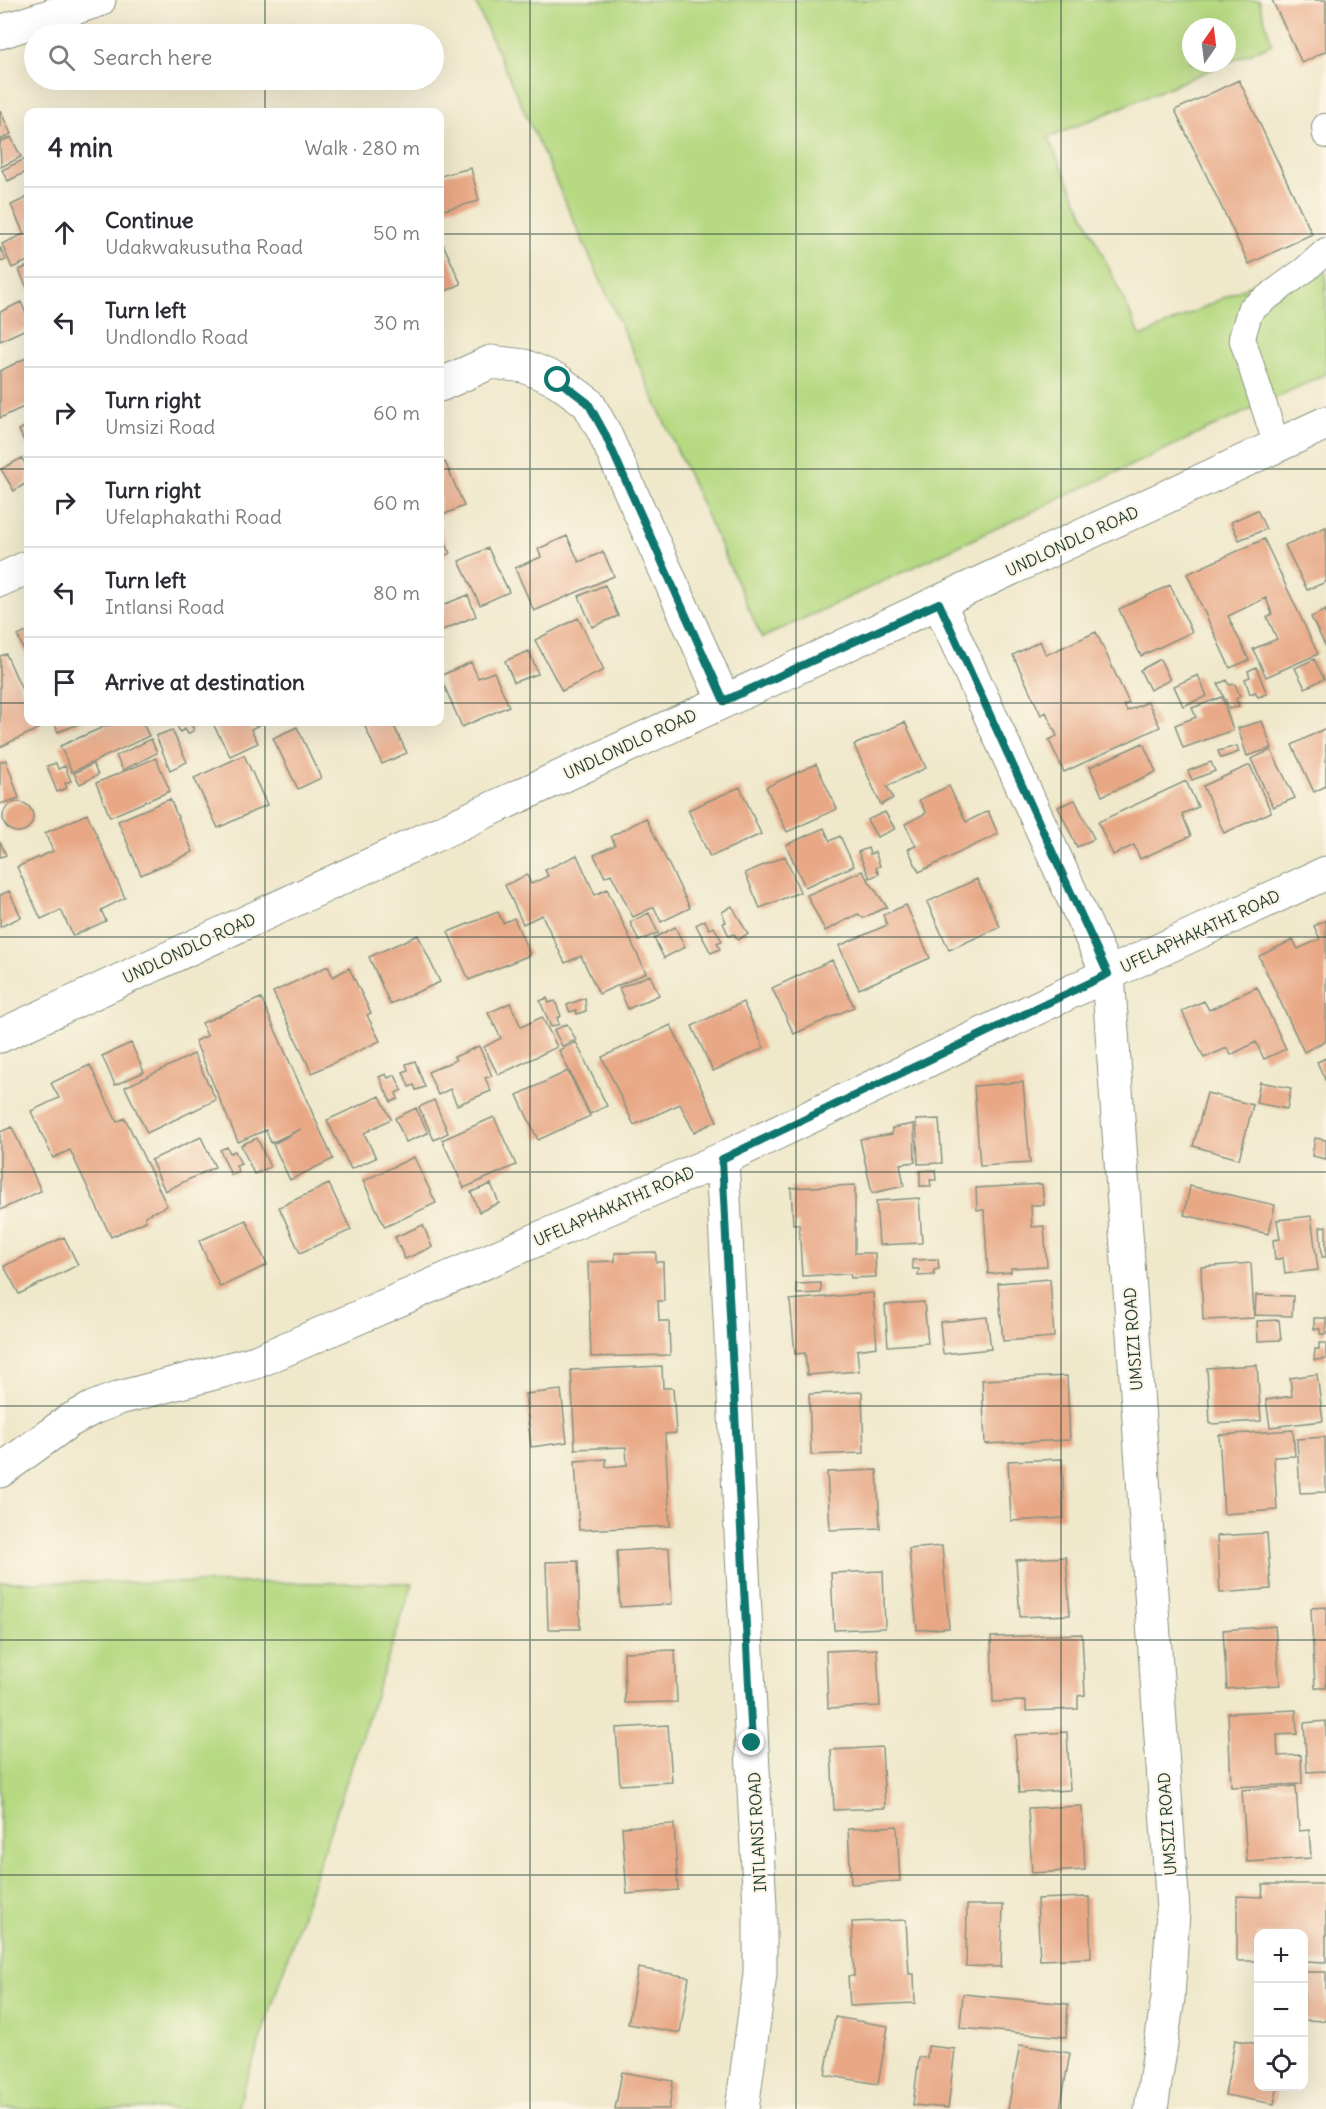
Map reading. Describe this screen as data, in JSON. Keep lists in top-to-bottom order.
{
  "streets": {
    "street": [
      "UNDLONDLO ROAD",
      "UFELAPHAKATHI ROAD",
      "UMSIZI ROAD",
      "INTLANSI ROAD"
    ]
  },
  "crossings": [
    ["UNDLONDLO ROAD", "UMSIZI ROAD"],
    ["UFELAPHAKATHI ROAD", "UMSIZI ROAD"],
    ["UFELAPHAKATHI ROAD", "INTLANSI ROAD"]
  ],
  "north": "top",
  "page": {
    "search": "Search here",
    "heading": ["4 min", "Walk · 280 m"],
    "list": [
      ["Continue", "Udakwakusutha Road", "50 m"],
      ["Turn left", "Undlondlo Road", "30 m"],
      ["Turn right", "Umsizi Road", "60 m"],
      ["Turn right", "Ufelaphakathi Road", "60 m"],
      ["Turn left", "Intlansi Road", "80 m"],
      "Arrive at destination"
    ],
    "map_buttons": ["+", "−"]
  }
}
